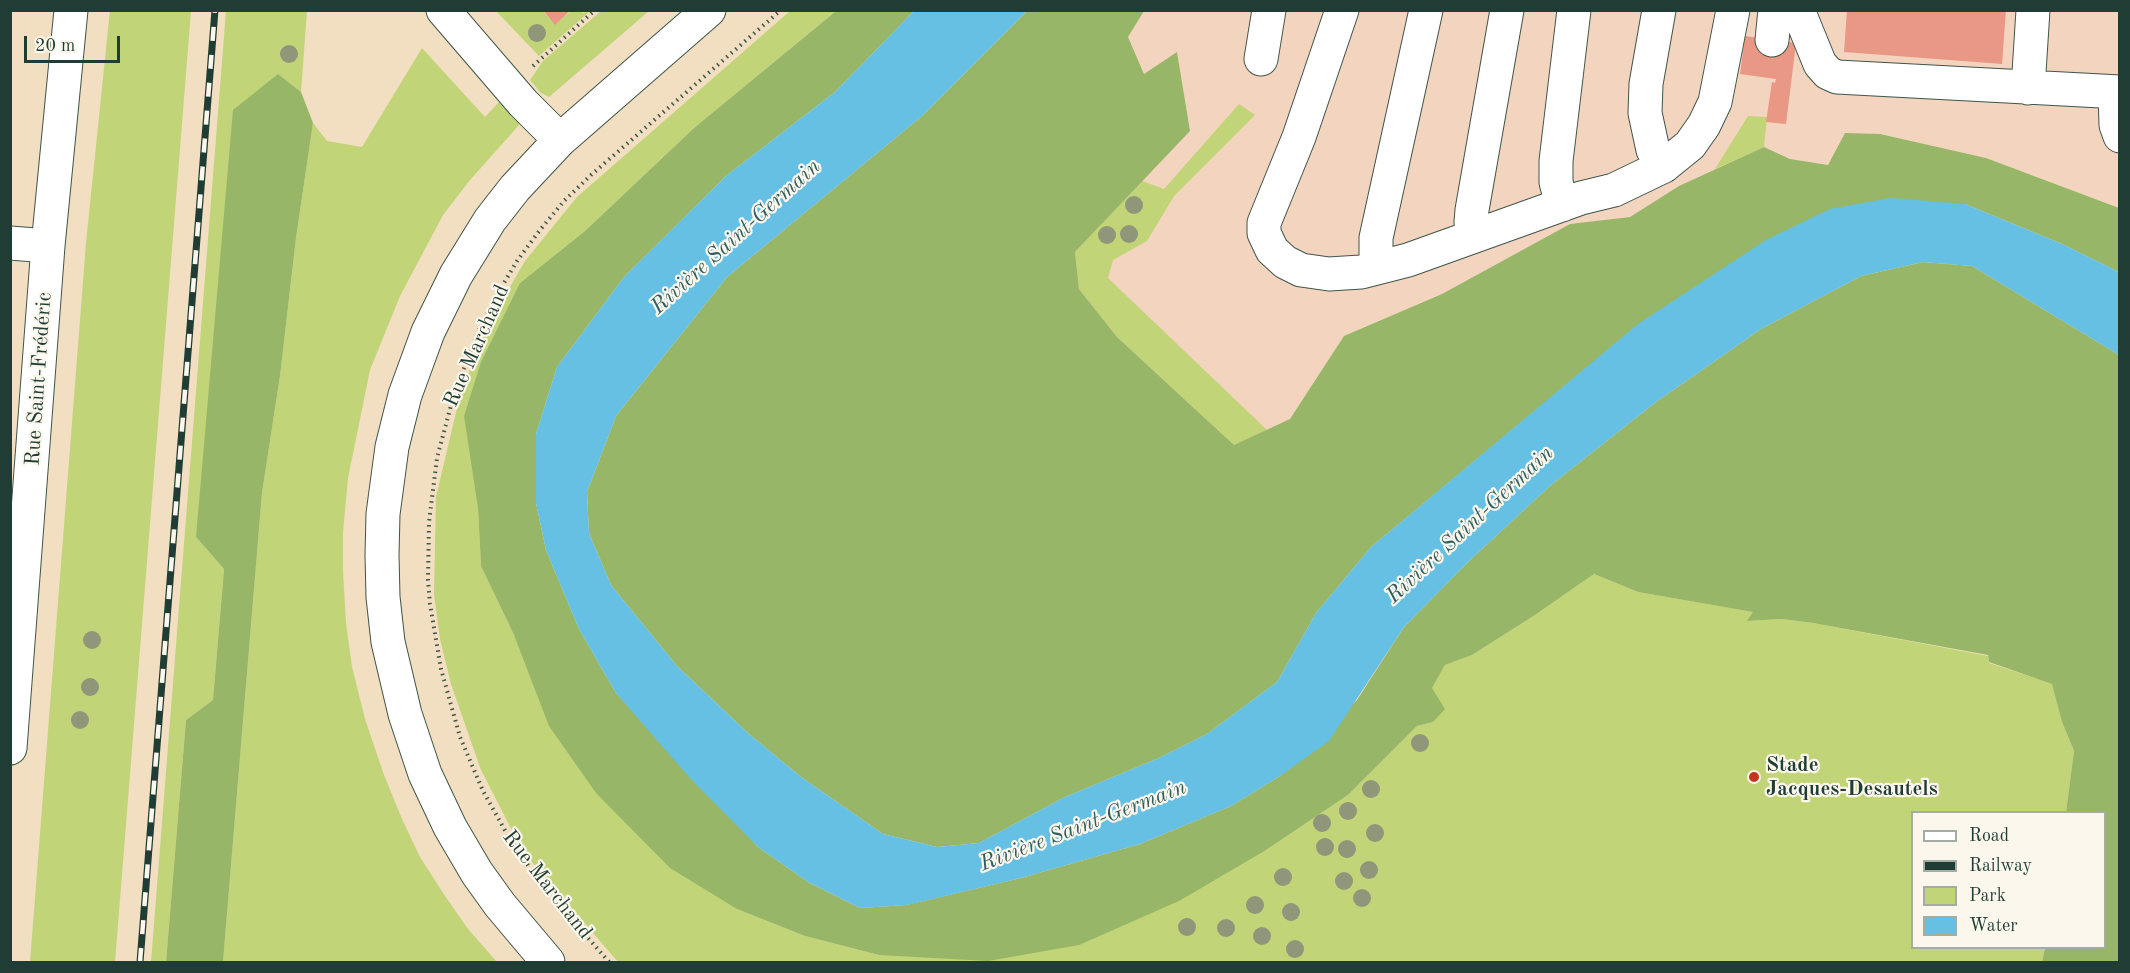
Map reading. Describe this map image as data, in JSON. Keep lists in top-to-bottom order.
{
  "streets": {
    "street": ["Rue Saint-Frédéric"],
    "path": ["Rue Marchand"]
  },
  "water": ["Rivière Saint-Germain"],
  "places": ["Stade Jacques-Desautels"],
  "legend": [
    "Road",
    "Railway",
    "Park",
    "Water"
  ],
  "scale_bar": "20 m"
}
